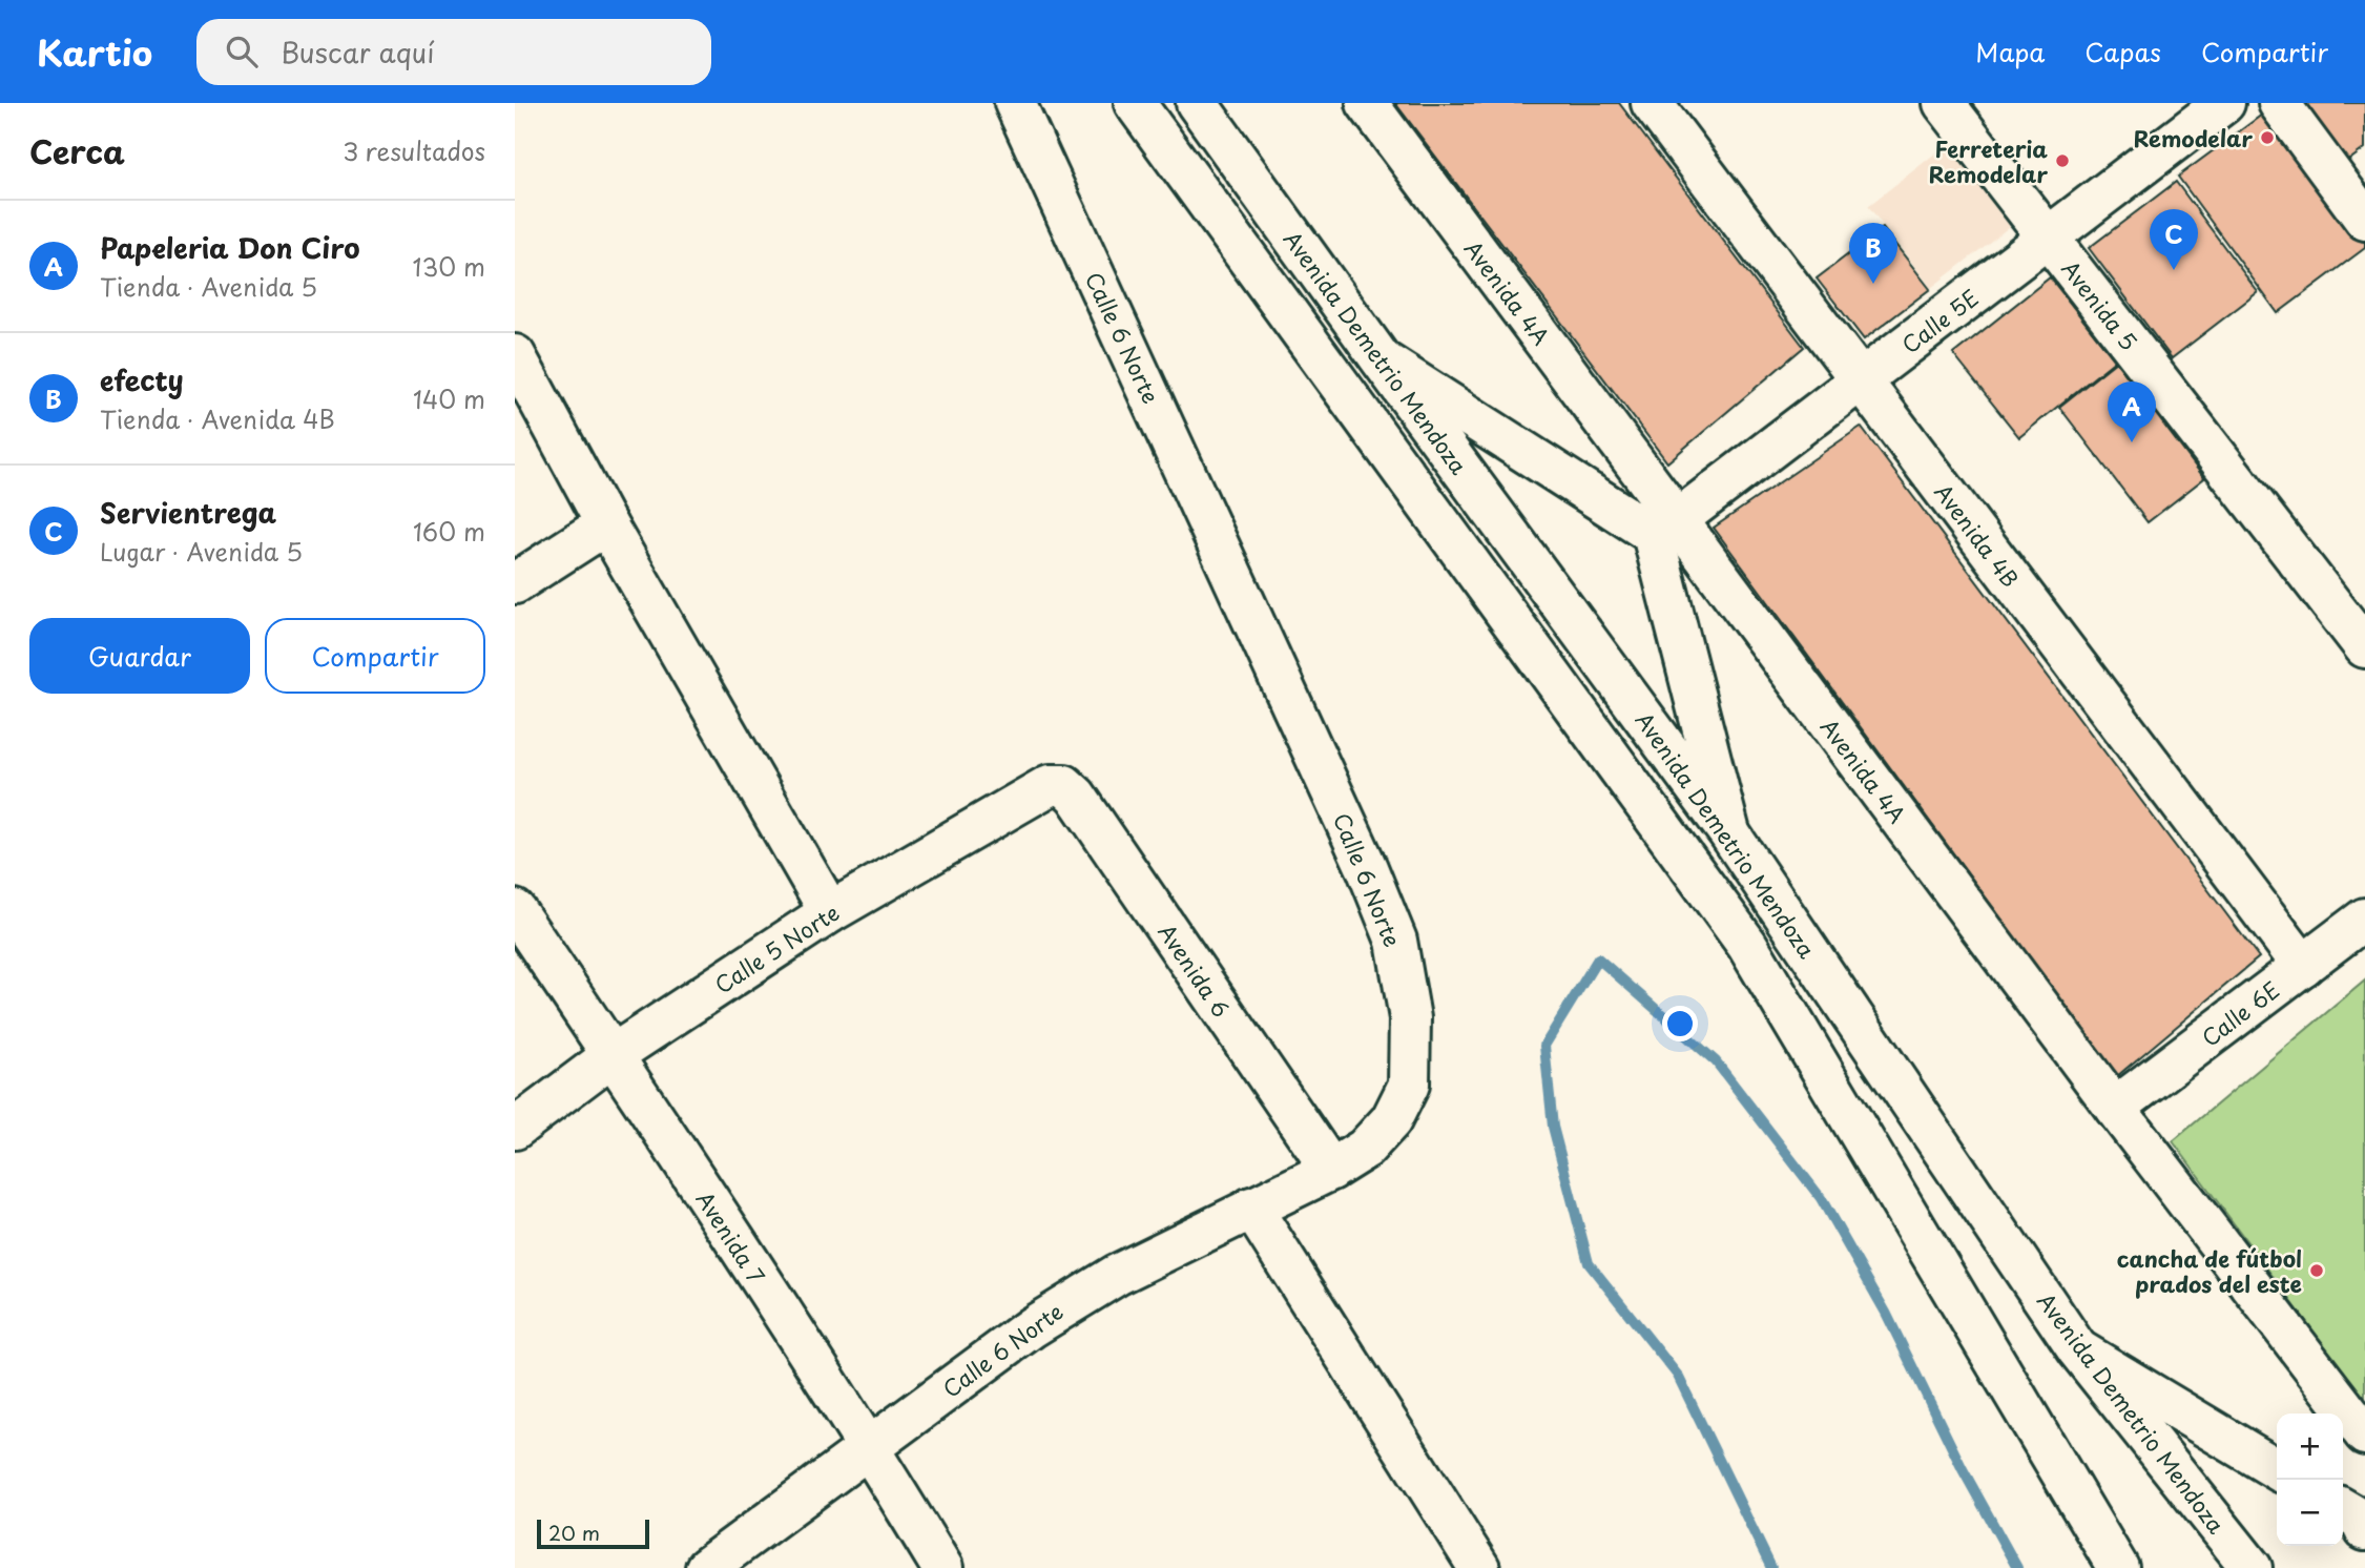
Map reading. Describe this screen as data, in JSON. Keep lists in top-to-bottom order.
{
  "streets": {
    "street": [
      "Avenida 4A",
      "Avenida 5",
      "Calle 5E",
      "Calle 6 Norte",
      "Avenida Demetrio Mendoza",
      "Avenida 4B",
      "Calle 5 Norte",
      "Avenida 6",
      "Calle 6E",
      "Avenida 7"
    ]
  },
  "crossings": [
    ["Avenida 4A", "Calle 5E"],
    ["Avenida 4A", "Calle 6E"],
    ["Avenida 5", "Calle 5E"],
    ["Calle 5E", "Avenida 4B"],
    ["Calle 6 Norte", "Avenida 6"],
    ["Calle 6 Norte", "Avenida 7"],
    ["Avenida 4B", "Calle 6E"],
    ["Calle 5 Norte", "Avenida 6"],
    ["Calle 5 Norte", "Avenida 7"]
  ],
  "places": ["Remodelar", "Ferreteria Remodelar", "cancha de fútbol prados del este"],
  "scale_bar": "20 m",
  "page": {
    "header": "Kartio",
    "search": "Buscar aquí",
    "nav": ["Mapa", "Capas", "Compartir"],
    "heading": ["Cerca", "3 resultados"],
    "list": [
      {
        "mark": "A",
        "name": "Papeleria Don Ciro",
        "note": "Tienda · Avenida 5",
        "value": "130 m"
      },
      {
        "mark": "B",
        "name": "efecty",
        "note": "Tienda · Avenida 4B",
        "value": "140 m"
      },
      {
        "mark": "C",
        "name": "Servientrega",
        "note": "Lugar · Avenida 5",
        "value": "160 m"
      }
    ],
    "pins": ["C", "B", "A"],
    "buttons": ["Guardar", "Compartir"],
    "map_buttons": ["+", "−"],
    "scale": "20 m"
  }
}
